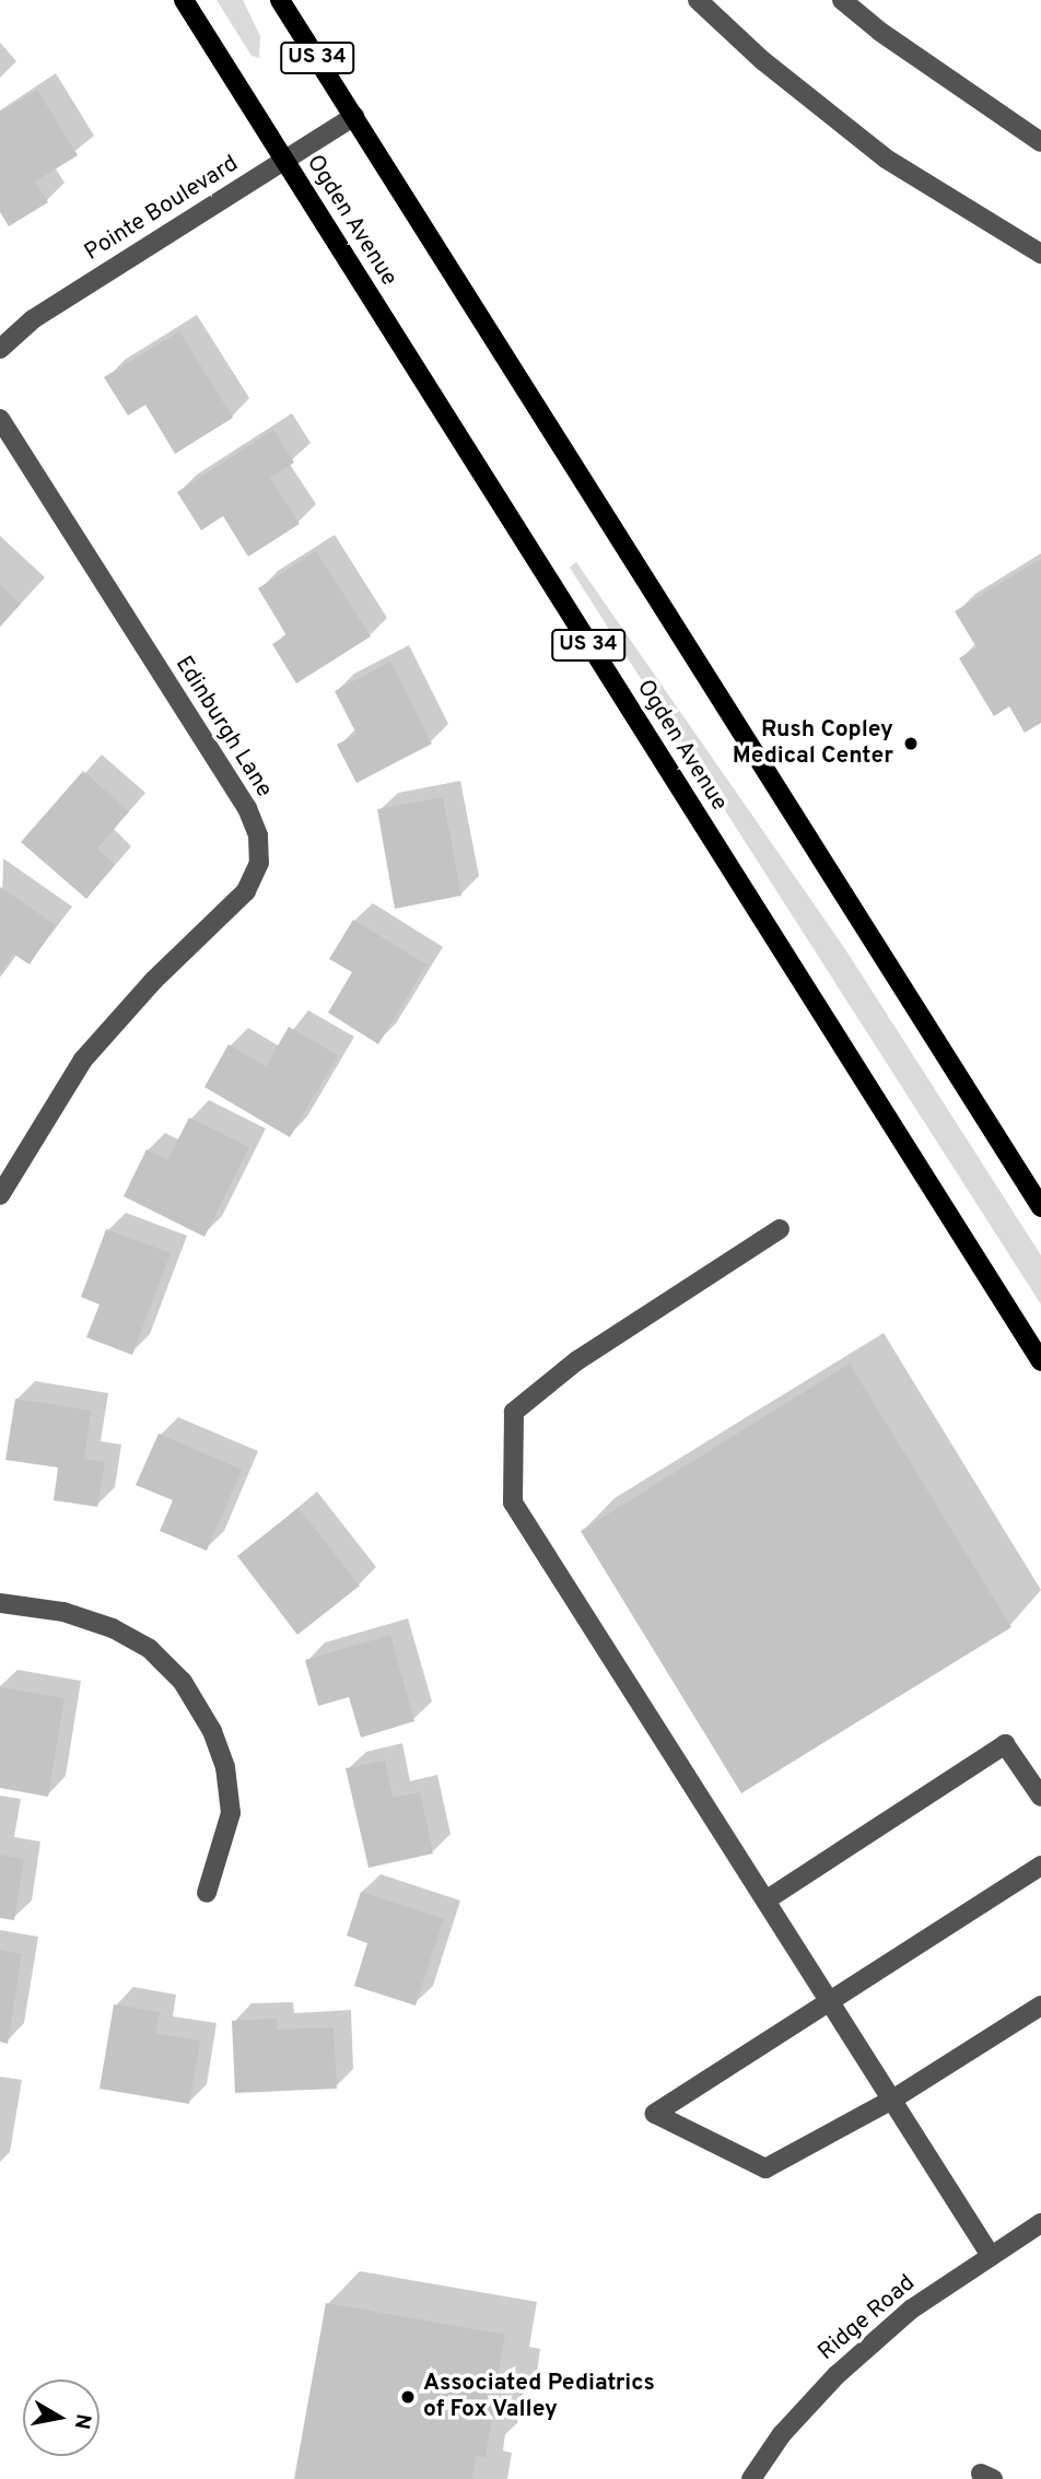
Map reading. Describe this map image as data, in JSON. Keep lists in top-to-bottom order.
{
  "streets": {
    "main road": ["US 34", "Ogden Avenue"],
    "street": ["Pointe Boulevard", "Edinburgh Lane", "Ridge Road"]
  },
  "crossings": [
    ["US 34", "Pointe Boulevard"],
    ["Pointe Boulevard", "Ogden Avenue"]
  ],
  "places": ["Rush Copley Medical Center", "Associated Pediatrics of Fox Valley"],
  "north": "right"
}
